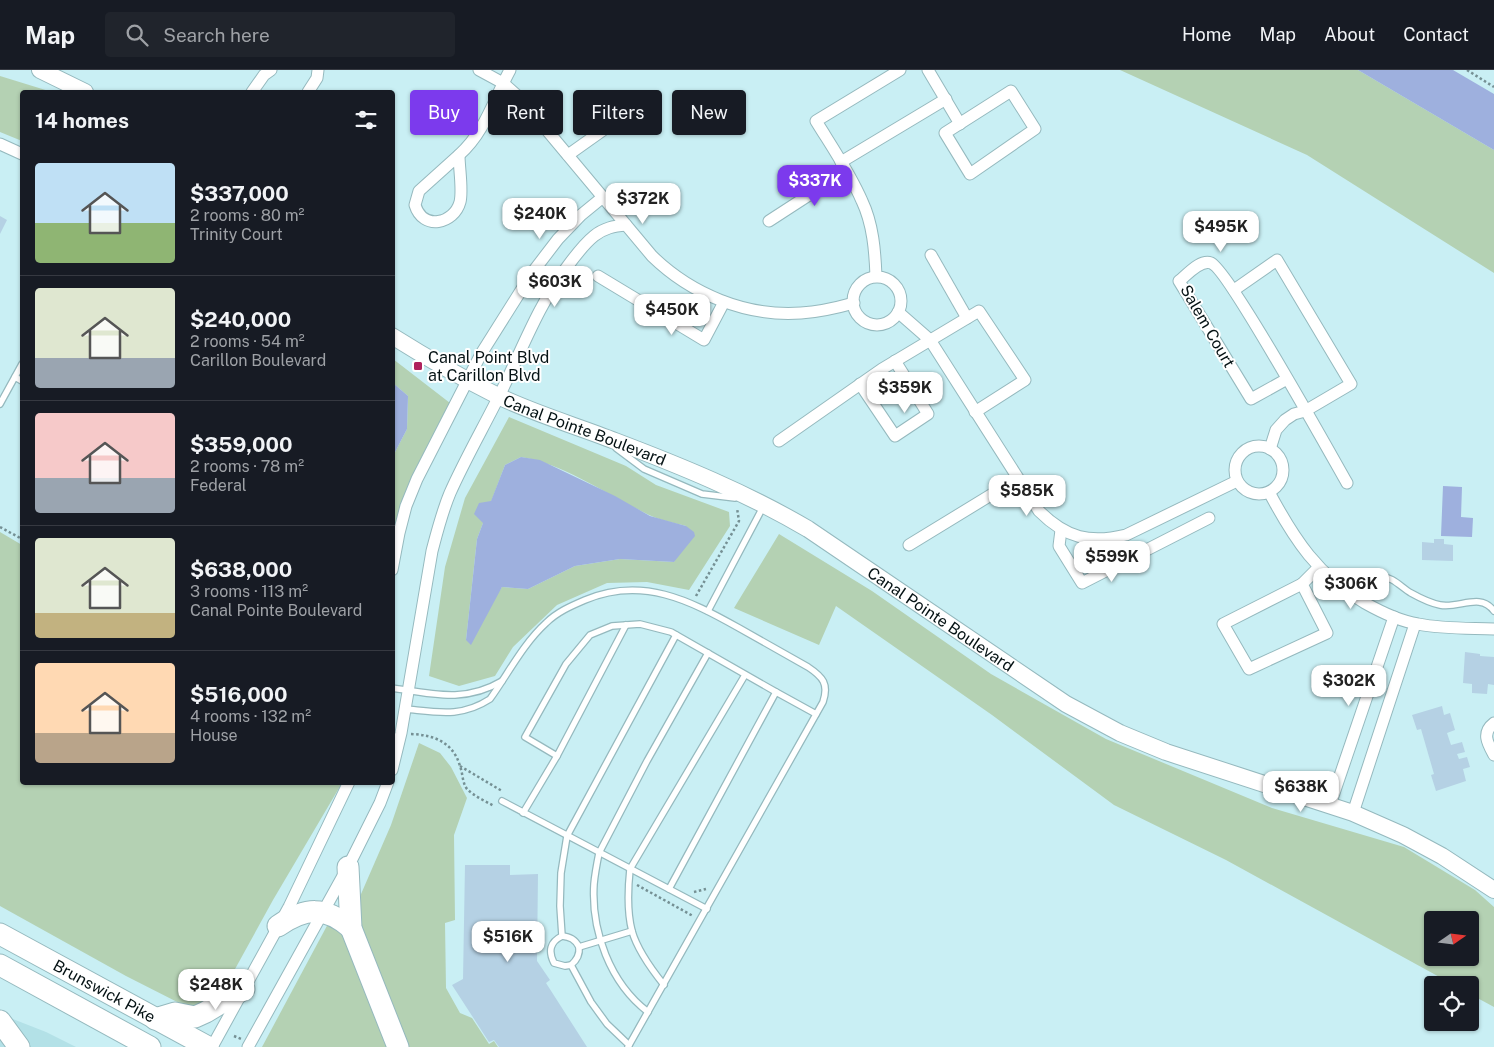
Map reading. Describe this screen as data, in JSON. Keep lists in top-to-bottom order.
{
  "streets": {
    "highway": ["Brunswick Pike"],
    "street": ["Salem Court", "Canal Pointe Boulevard"]
  },
  "places": {
    "transit": ["Canal Point Blvd at Carillon Blvd"]
  },
  "north": "right",
  "page": {
    "header": "Map",
    "search": "Search here",
    "nav": [
      "Home",
      "Map",
      "About",
      "Contact"
    ],
    "chip": [
      "Buy",
      "Rent",
      "Filters",
      "New"
    ],
    "heading": "14 homes",
    "list": [
      {
        "name": "$337,000",
        "note": "2 rooms · 80 m² · Trinity Court"
      },
      {
        "name": "$240,000",
        "note": "2 rooms · 54 m² · Carillon Boulevard"
      },
      {
        "name": "$359,000",
        "note": "2 rooms · 78 m² · Federal"
      },
      {
        "name": "$638,000",
        "note": "3 rooms · 113 m² · Canal Pointe Boulevard"
      },
      {
        "name": "$516,000",
        "note": "4 rooms · 132 m² · House"
      }
    ],
    "price": [
      "$337K",
      "$372K",
      "$240K",
      "$495K",
      "$603K",
      "$450K",
      "$359K",
      "$585K",
      "$599K",
      "$306K",
      "$302K",
      "$638K",
      "$516K",
      "$248K"
    ]
  }
}
